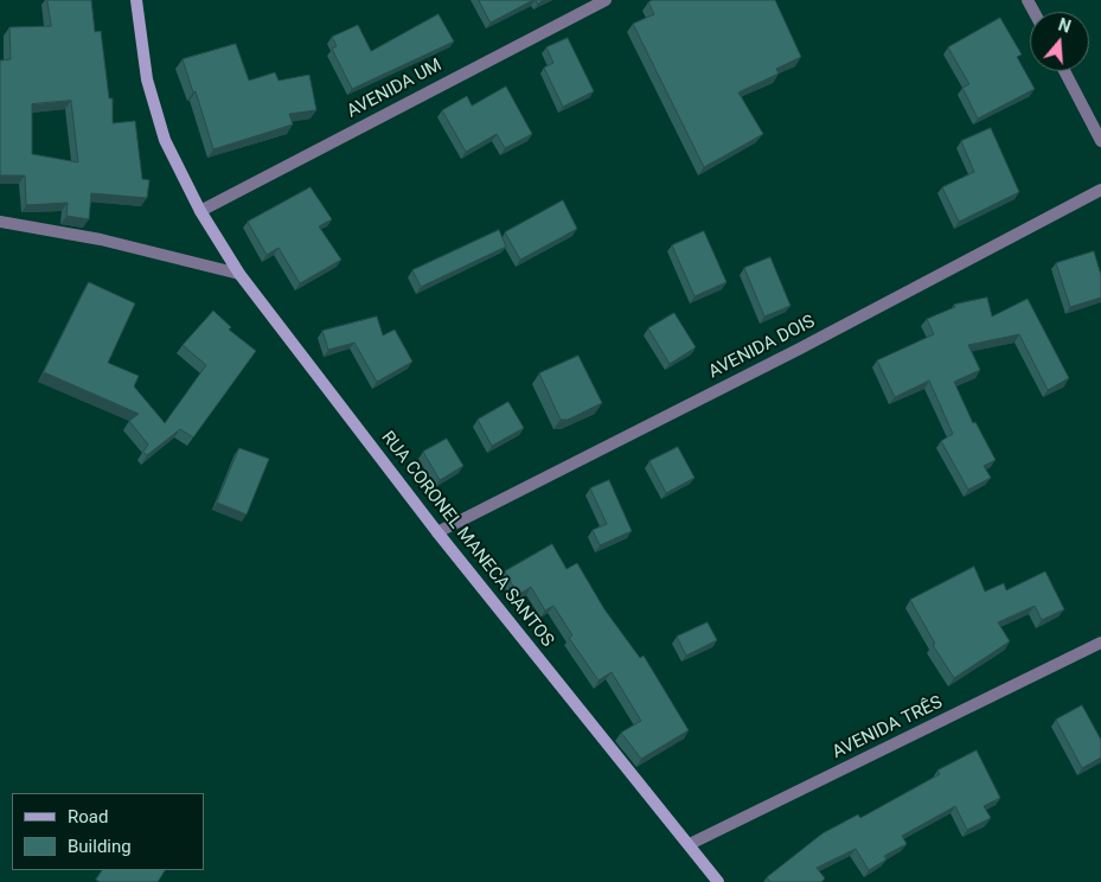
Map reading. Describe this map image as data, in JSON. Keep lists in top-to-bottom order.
{
  "streets": {
    "street": [
      "AVENIDA UM",
      "AVENIDA DOIS",
      "RUA CORONEL MANECA SANTOS",
      "AVENIDA TRÊS"
    ]
  },
  "crossings": [
    ["AVENIDA UM", "RUA CORONEL MANECA SANTOS"],
    ["AVENIDA DOIS", "RUA CORONEL MANECA SANTOS"],
    ["RUA CORONEL MANECA SANTOS", "AVENIDA TRÊS"]
  ],
  "legend": ["Road", "Building"],
  "north": "top"
}
